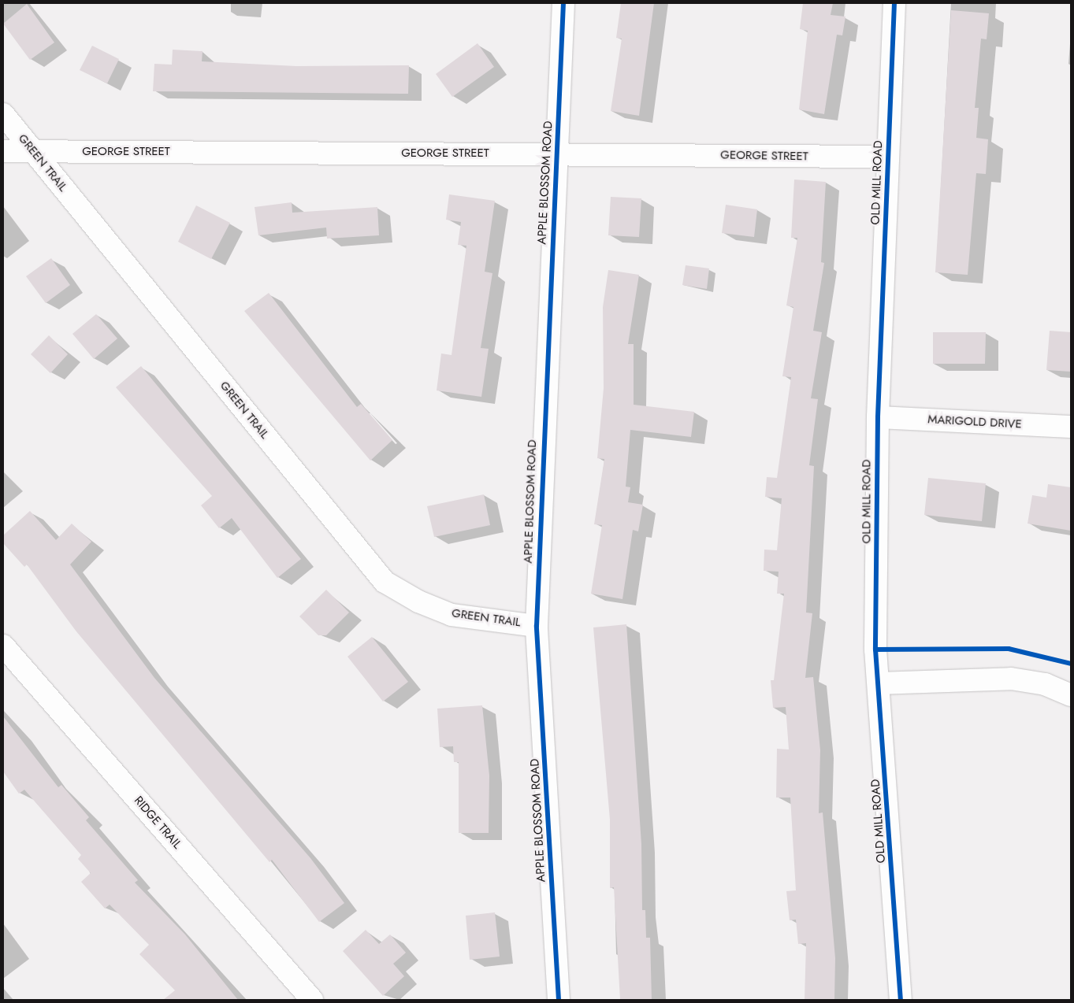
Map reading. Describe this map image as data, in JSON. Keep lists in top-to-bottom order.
{
  "streets": {
    "street": [
      "GEORGE STREET",
      "GREEN TRAIL",
      "APPLE BLOSSOM ROAD",
      "OLD MILL ROAD",
      "MARIGOLD DRIVE",
      "RIDGE TRAIL"
    ]
  },
  "crossings": [
    ["GEORGE STREET", "GREEN TRAIL"],
    ["GEORGE STREET", "APPLE BLOSSOM ROAD"],
    ["GEORGE STREET", "OLD MILL ROAD"],
    ["GREEN TRAIL", "APPLE BLOSSOM ROAD"],
    ["OLD MILL ROAD", "MARIGOLD DRIVE"]
  ]
}
